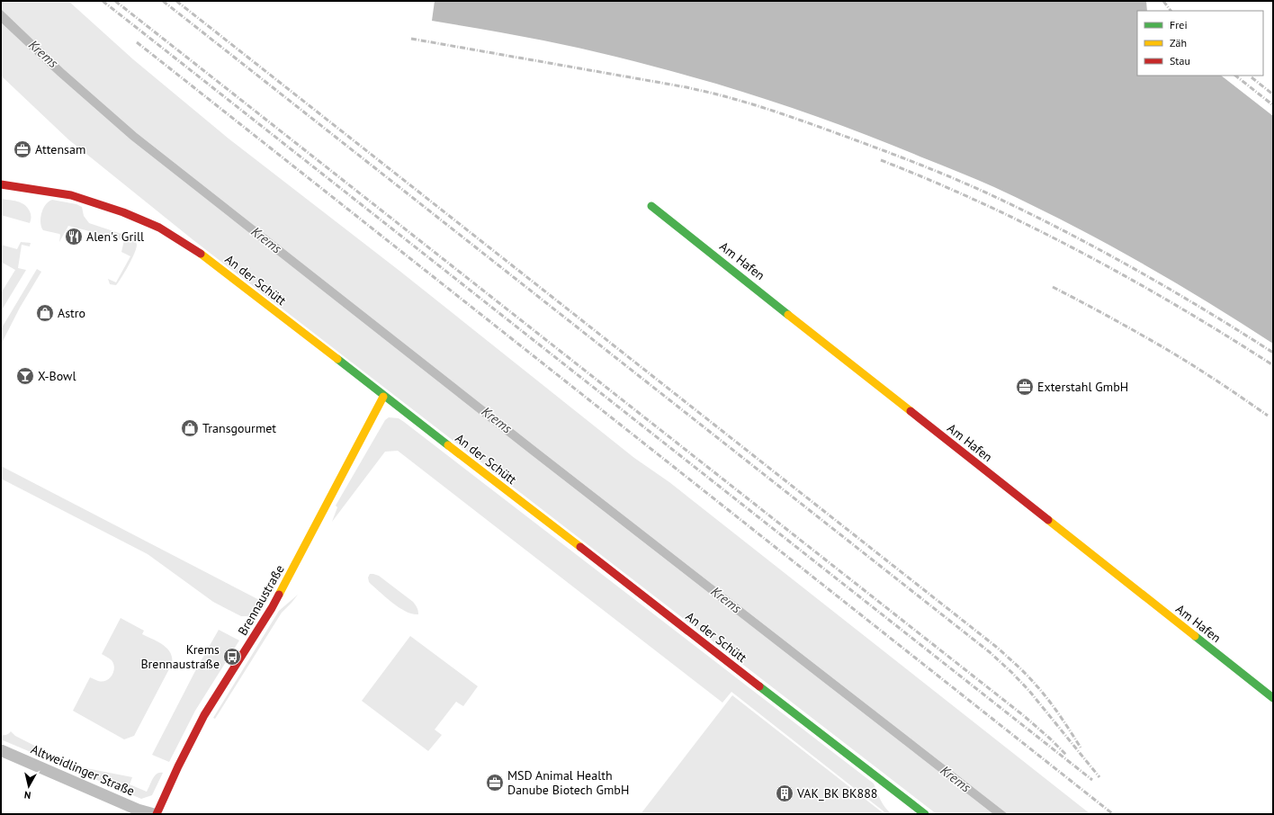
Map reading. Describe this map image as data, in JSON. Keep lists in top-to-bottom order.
{
  "streets": {
    "street": [
      "Am Hafen",
      "An der Schütt",
      "Brennaustraße",
      "Altweidlinger Straße"
    ]
  },
  "crossings": [
    ["An der Schütt", "Brennaustraße"]
  ],
  "water": ["Krems"],
  "places": {
    "office": ["Attensam", "Exterstahl GmbH", "MSD Animal Health Danube Biotech GmbH"],
    "restaurant": ["Alen's Grill"],
    "shop": ["Astro", "Transgourmet"],
    "bar": ["X-Bowl"],
    "bus stop": ["Krems Brennaustraße"],
    "building": ["VAK_BK BK888"]
  },
  "legend": ["Frei", "Zäh", "Stau"],
  "north": "bottom"
}
